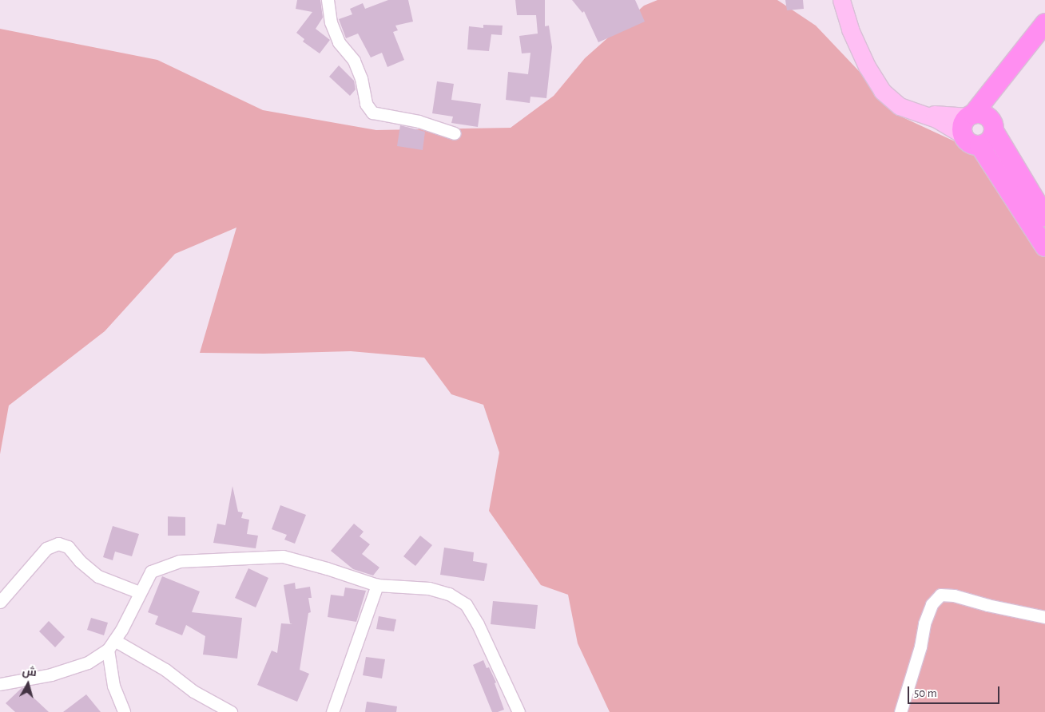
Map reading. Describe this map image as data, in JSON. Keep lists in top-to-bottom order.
{
  "scale_bar": "50 m",
  "north": "top"
}
